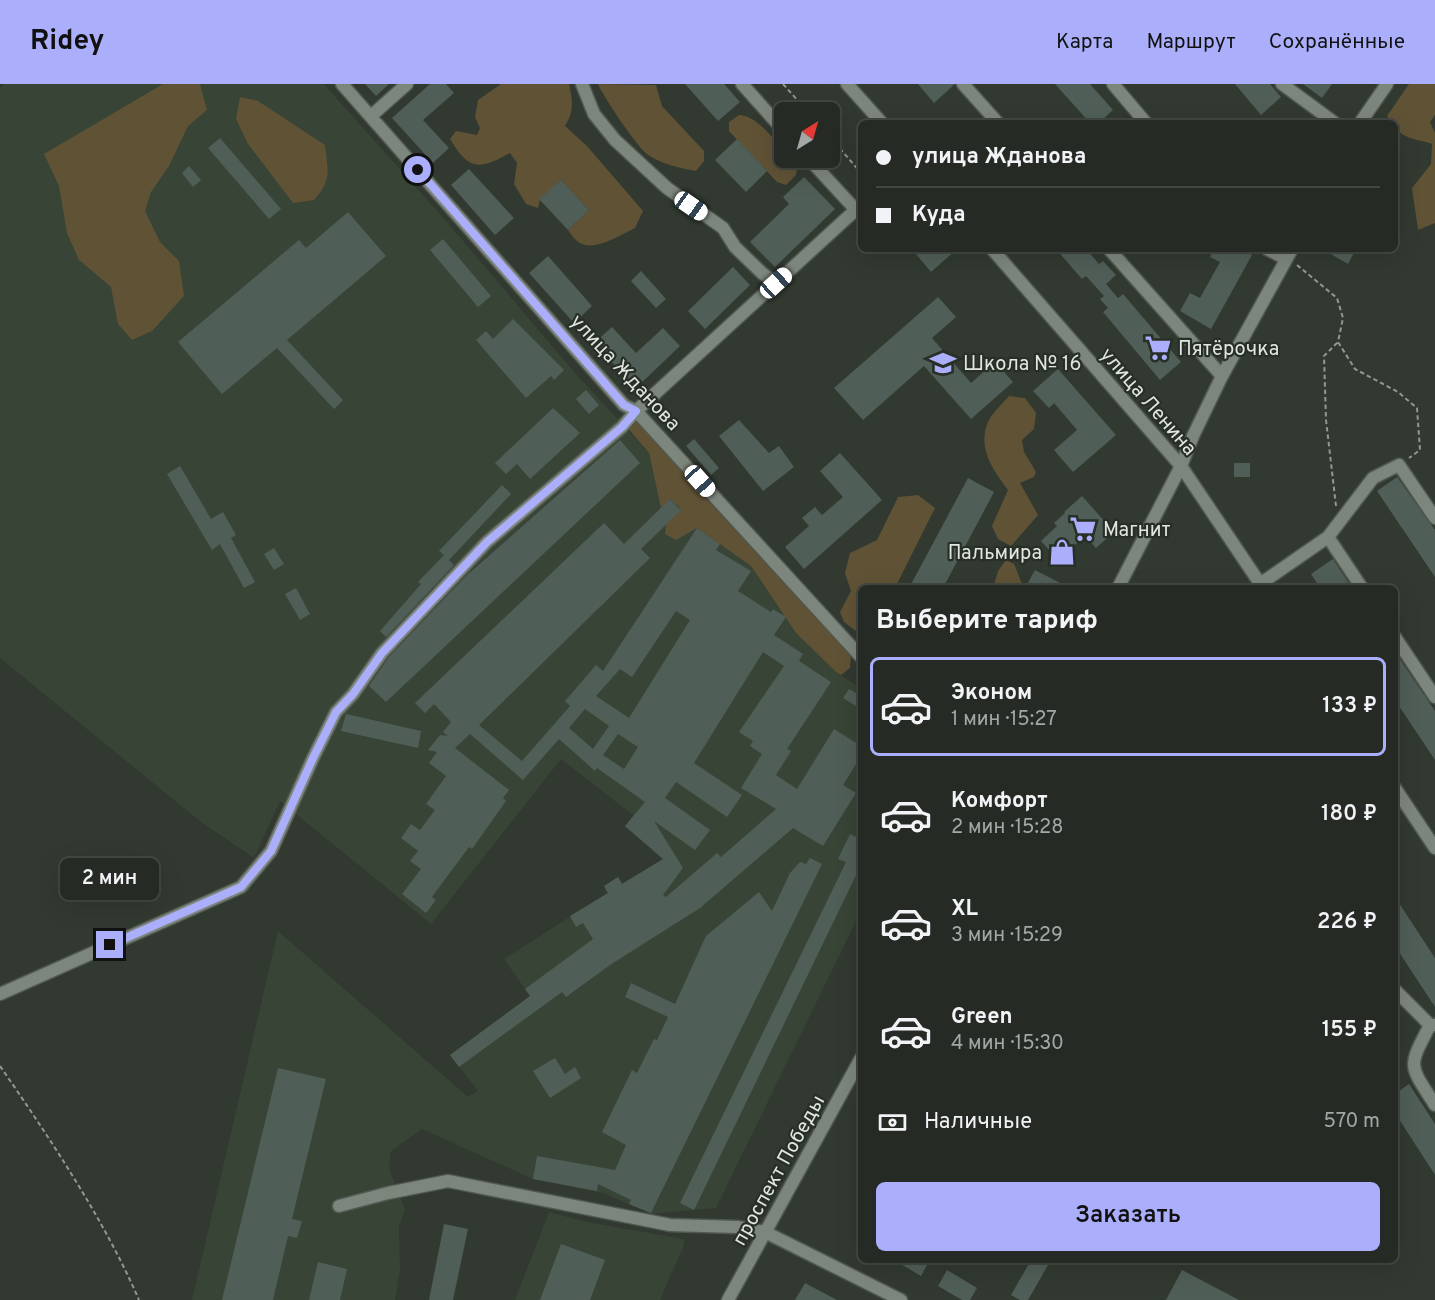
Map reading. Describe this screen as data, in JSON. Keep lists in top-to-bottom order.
{
  "streets": {
    "street": ["улица Жданова", "улица Ленина", "проспект Победы"]
  },
  "places": {
    "supermarket": ["Пятёрочка", "Магнит"],
    "school or university": ["Школа № 16"],
    "shop": ["Пальмира"]
  },
  "north": "top right",
  "page": {
    "header": "Ridey",
    "nav": ["Карта", "Маршрут", "Сохранённые"],
    "banner": ["улица Жданова", "Куда"],
    "heading": "Выберите тариф",
    "list": [
      {
        "name": "Эконом",
        "note": "1 мин · 15:27",
        "value": "133 ₽"
      },
      {
        "name": "Комфорт",
        "note": "2 мин · 15:28",
        "value": "180 ₽"
      },
      {
        "name": "XL",
        "note": "3 мин · 15:29",
        "value": "226 ₽"
      },
      {
        "name": "Green",
        "note": "4 мин · 15:30",
        "value": "155 ₽"
      }
    ],
    "bubble": "2 мин",
    "pay": ["Наличные", "570 m"],
    "buttons": "Заказать"
  }
}
